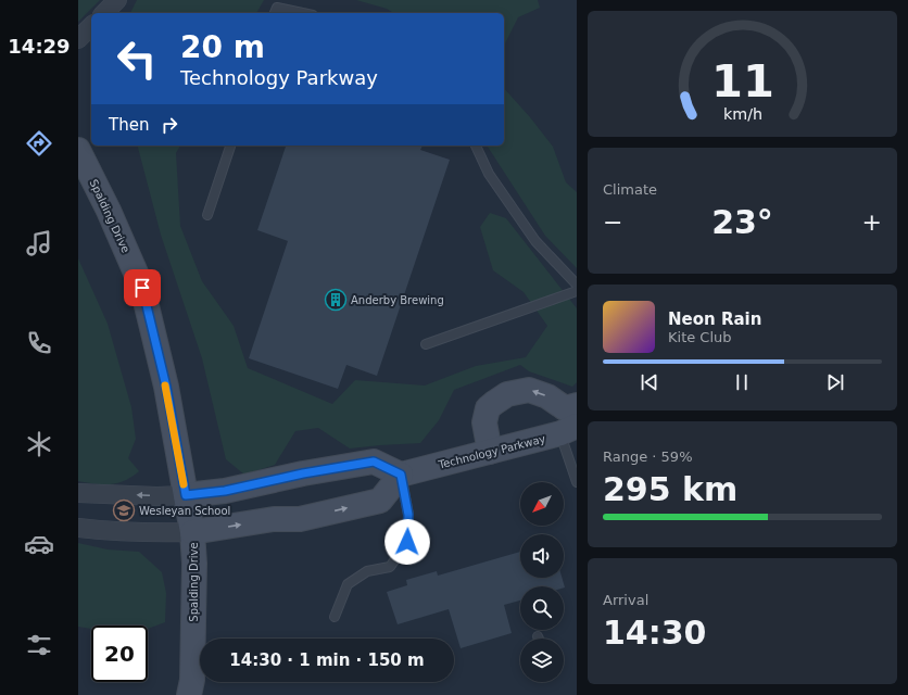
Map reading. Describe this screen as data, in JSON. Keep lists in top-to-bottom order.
{
  "streets": {
    "street": ["Spalding Drive", "Technology Parkway"]
  },
  "places": {
    "building": ["Anderby Brewing"],
    "school or university": ["Wesleyan School"]
  },
  "north": "bottom left",
  "page": {
    "tabs": "14:29",
    "turn": ["20 m", "Technology Parkway"],
    "then": "Then",
    "tile": [
      "Climate",
      ["Range · 59%", "295 km"],
      ["Arrival", "14:30"]
    ],
    "heat": ["−", "23°", "+"],
    "song": ["Neon Rain", "Kite Club"],
    "limit": "20",
    "trip": "14:30 · 1 min · 150 m",
    "gauge": ["11", "km/h"]
  }
}
